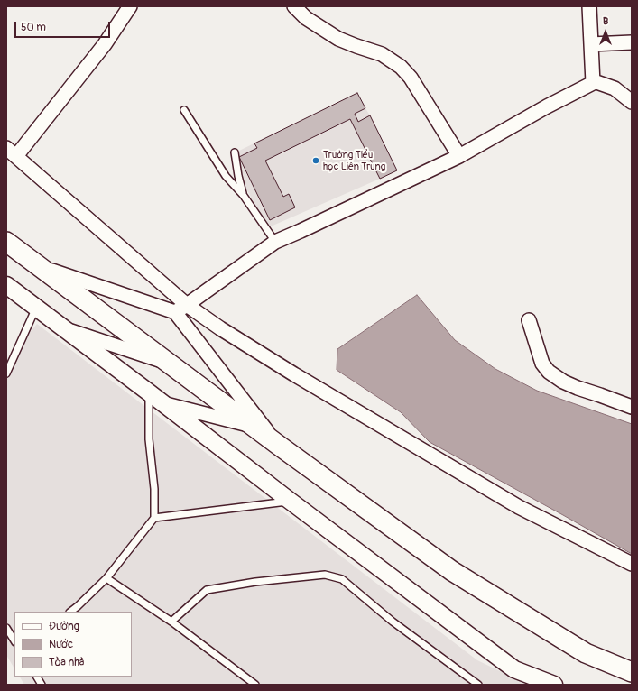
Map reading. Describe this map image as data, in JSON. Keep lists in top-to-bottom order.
{
  "places": ["Trường Tiểu học Liên Trung"],
  "legend": ["Đường", "Nước", "Tòa nhà"],
  "scale_bar": "50 m",
  "north": "top"
}
